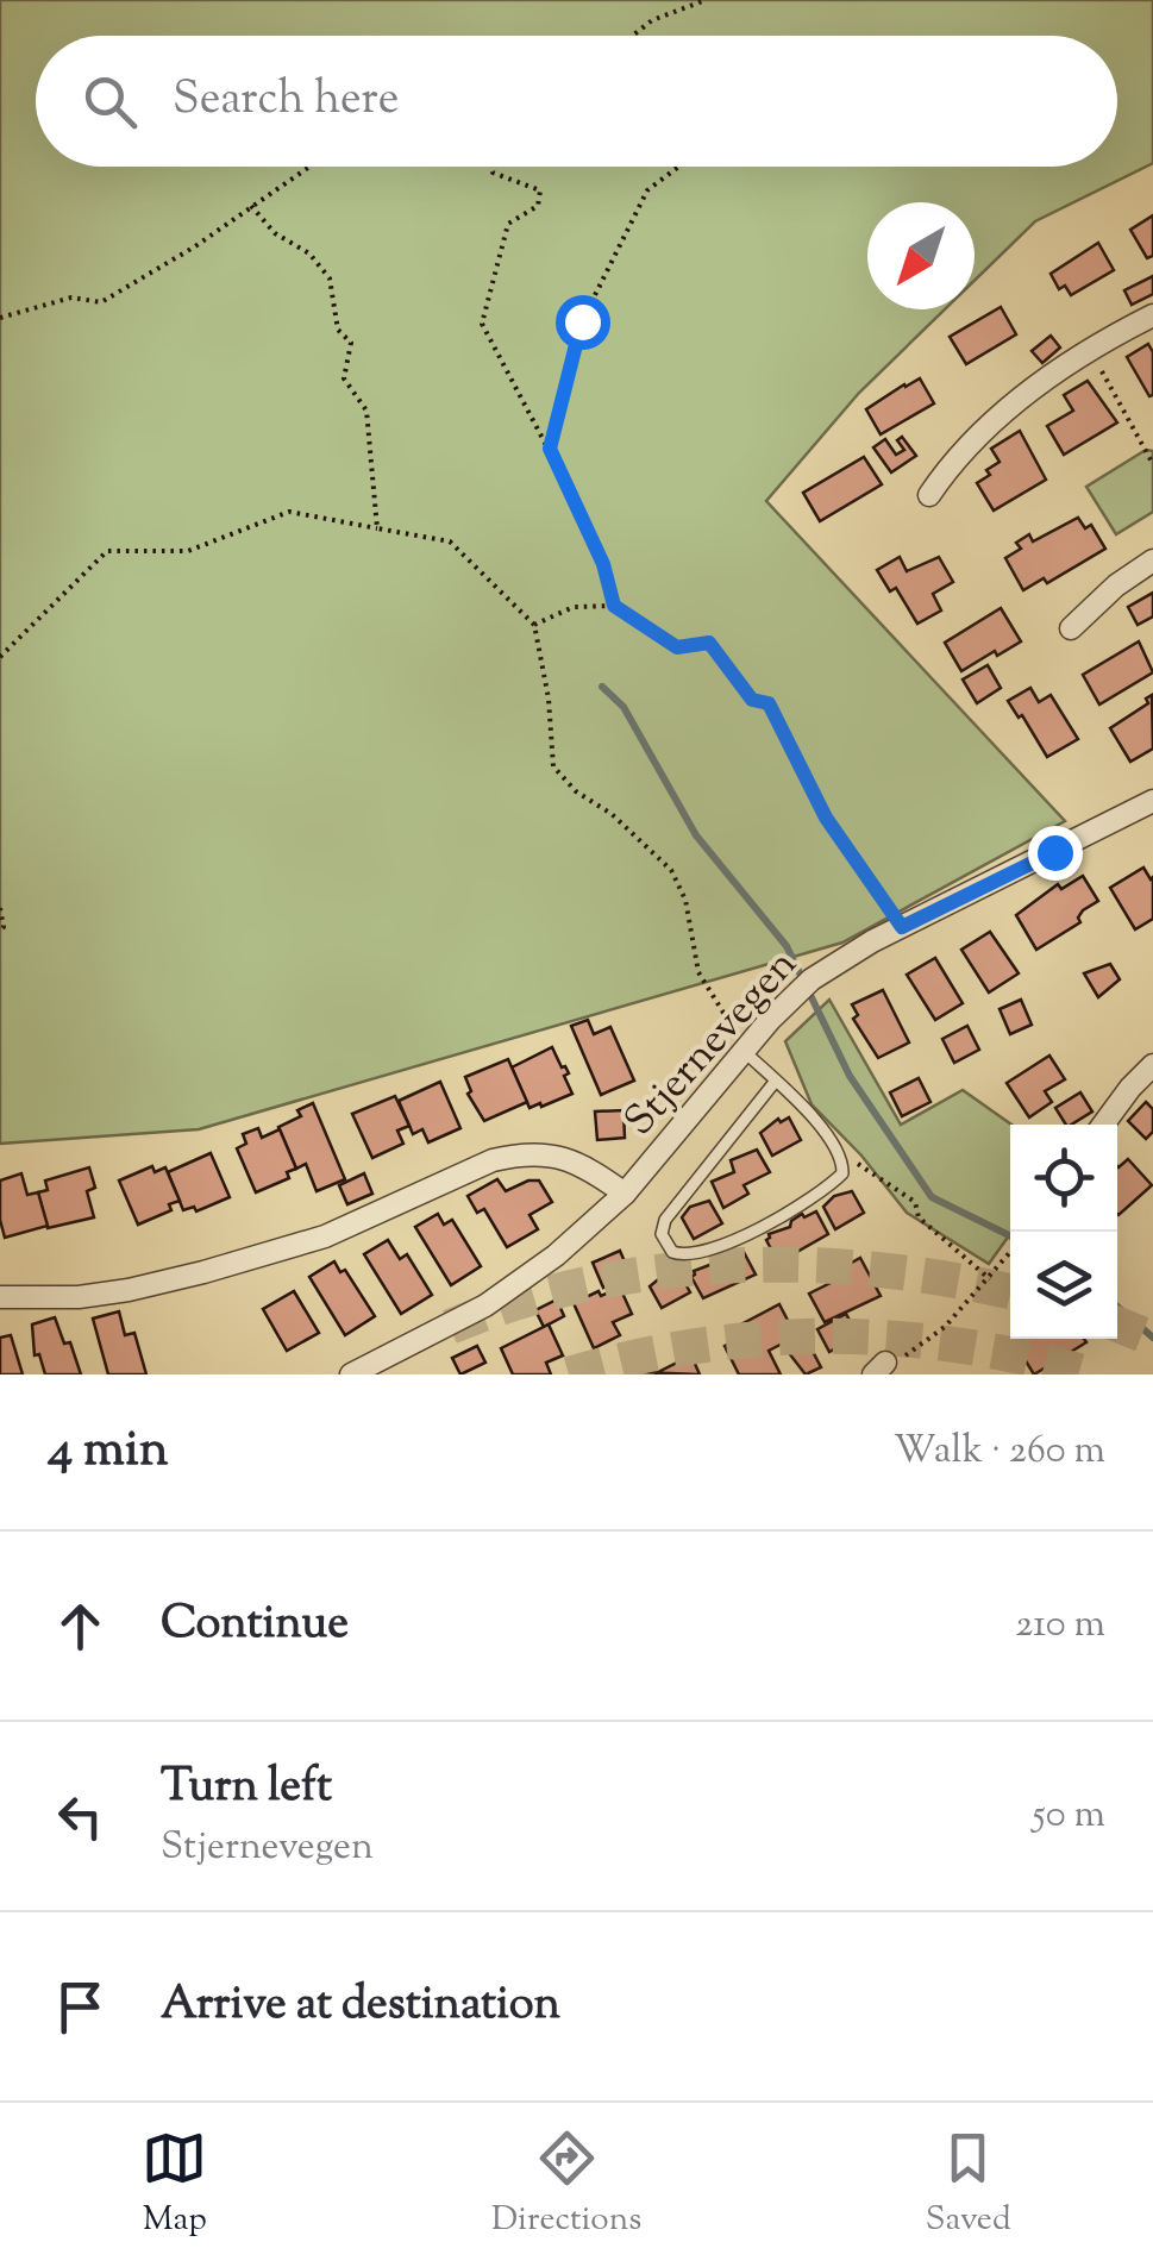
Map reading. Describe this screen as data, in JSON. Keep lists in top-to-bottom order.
{
  "streets": {
    "street": ["Stjernevegen"]
  },
  "north": "bottom left",
  "page": {
    "search": "Search here",
    "heading": ["4 min", "Walk · 260 m"],
    "list": [
      ["Continue", "210 m"],
      ["Turn left", "Stjernevegen", "50 m"],
      "Arrive at destination"
    ],
    "nav": ["Map", "Directions", "Saved"]
  }
}
